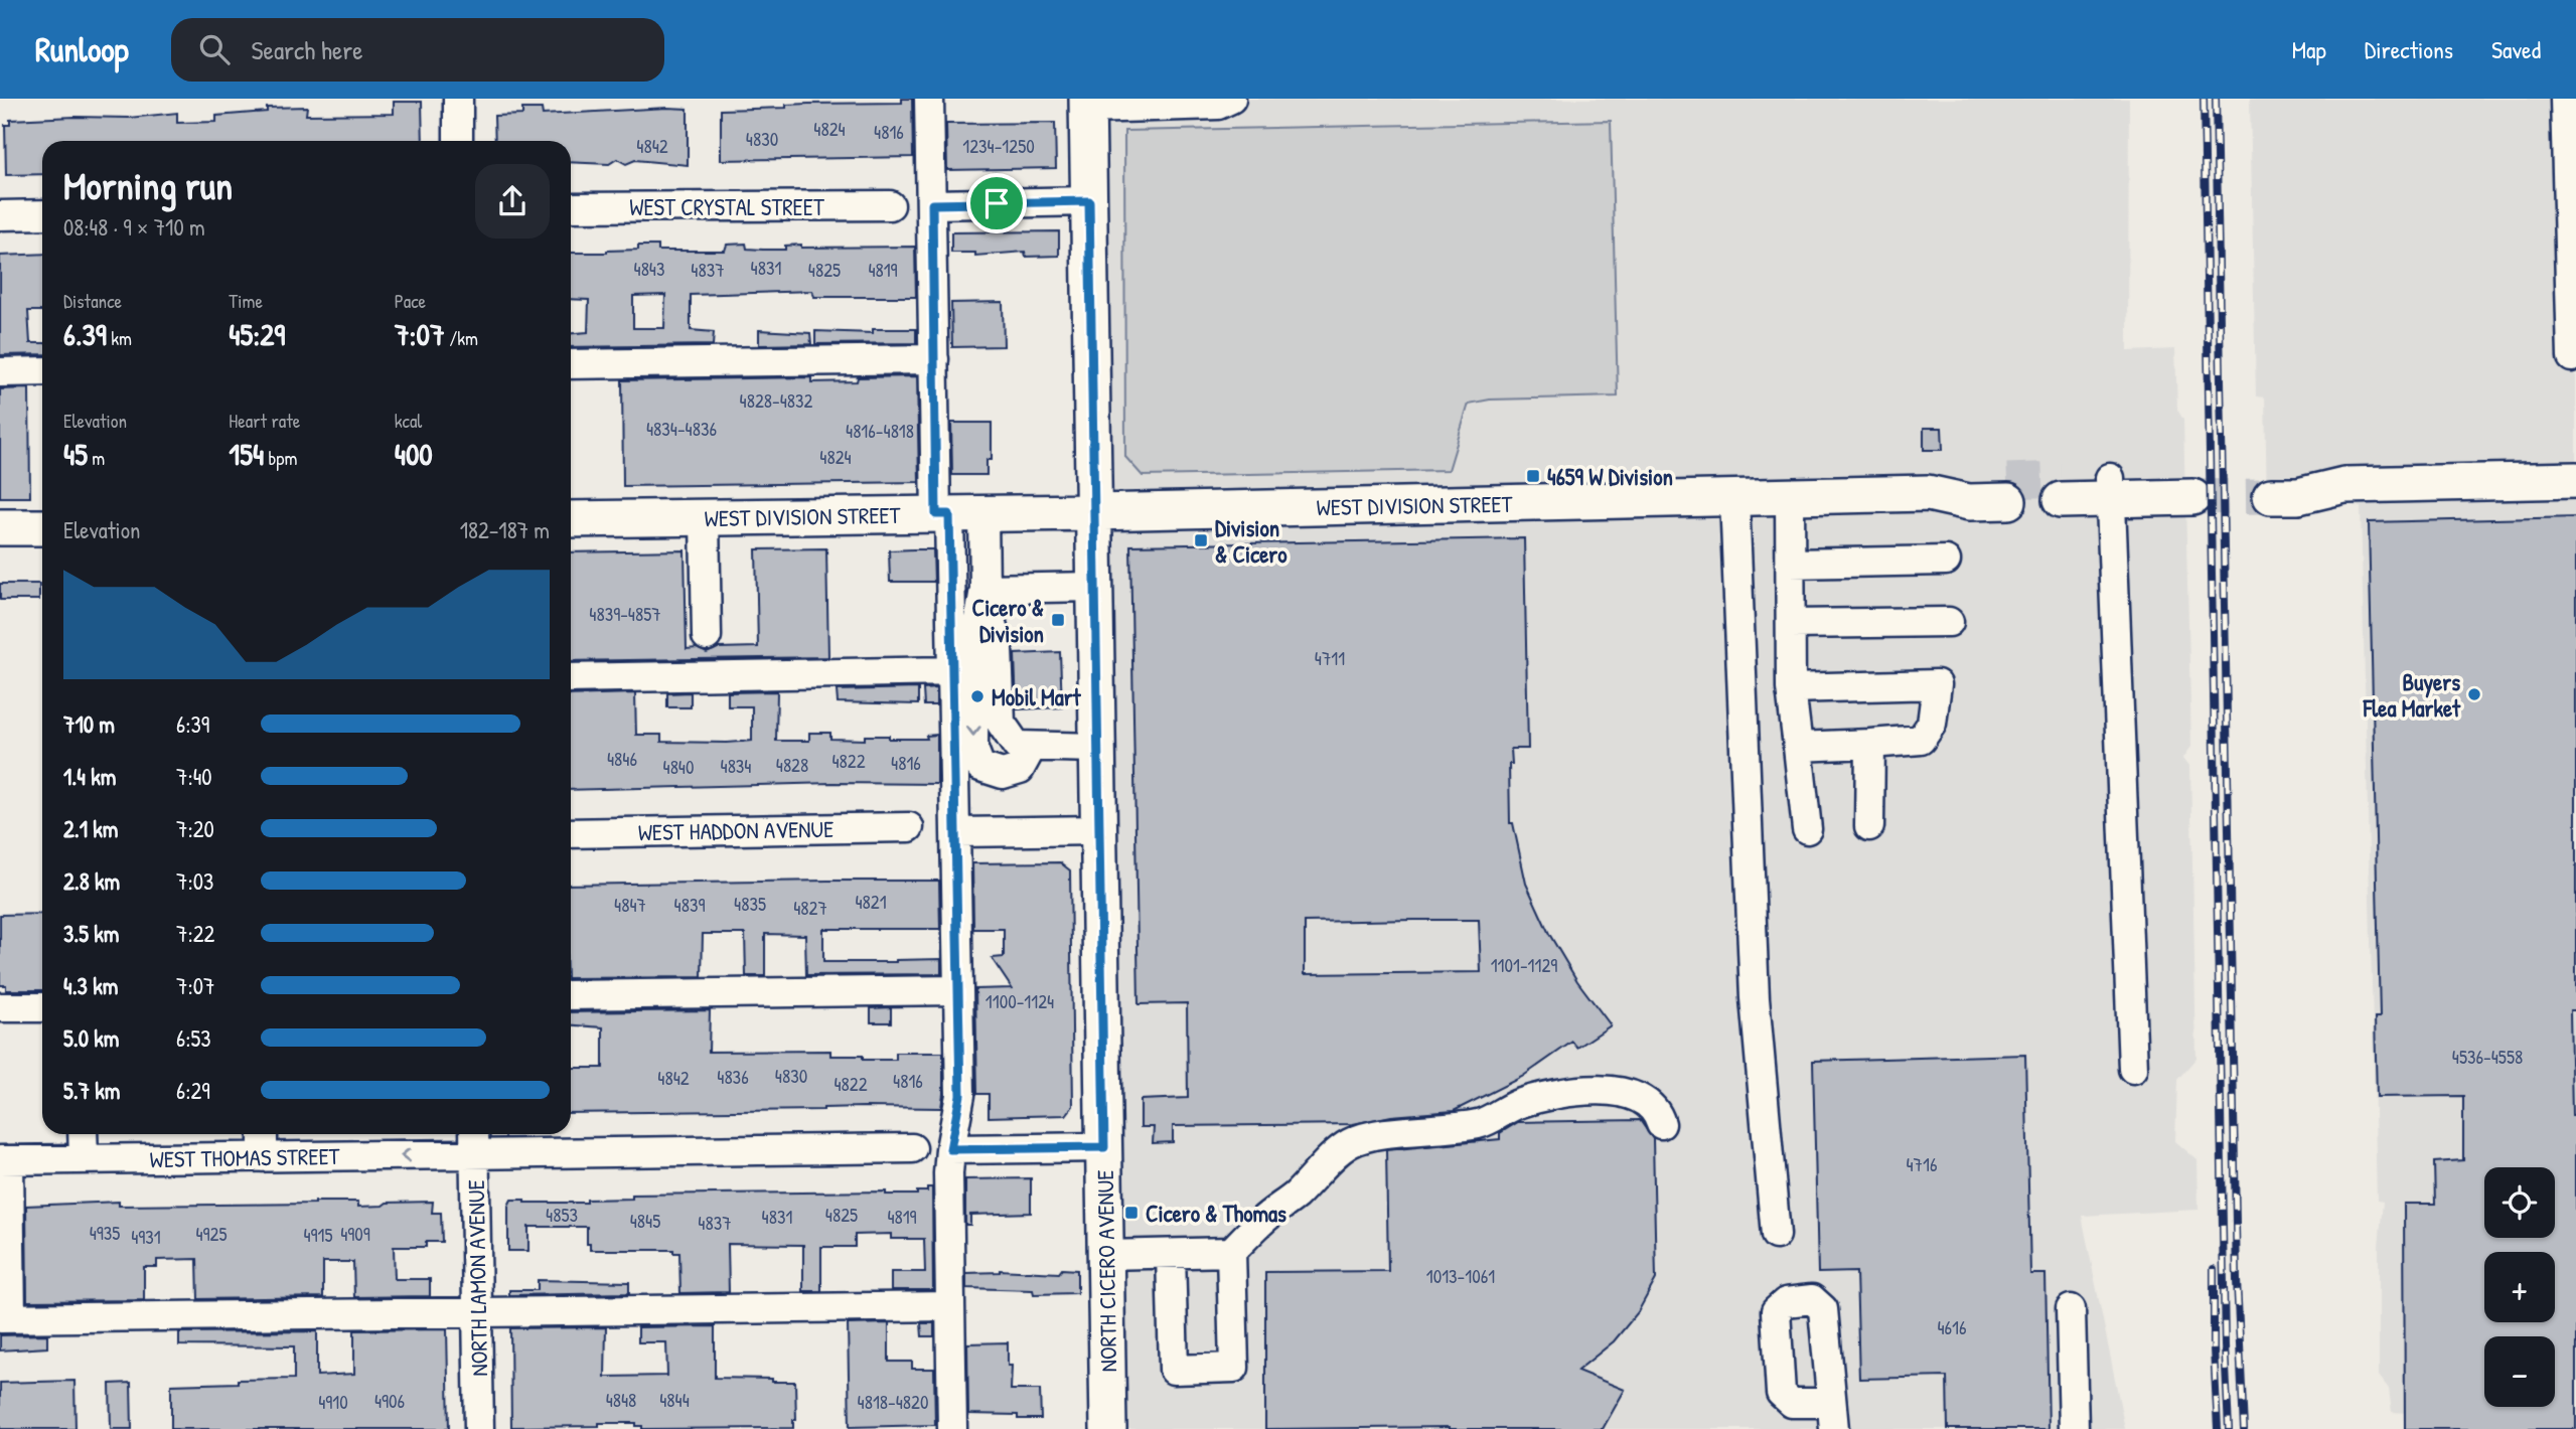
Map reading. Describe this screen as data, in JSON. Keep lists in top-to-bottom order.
{
  "streets": {
    "main road": ["WEST DIVISION STREET", "NORTH CICERO AVENUE"],
    "street": [
      "WEST CRYSTAL STREET",
      "WEST HADDON AVENUE",
      "WEST THOMAS STREET",
      "NORTH LAMON AVENUE"
    ]
  },
  "crossings": [
    ["WEST DIVISION STREET", "NORTH CICERO AVENUE"],
    ["WEST THOMAS STREET", "NORTH LAMON AVENUE"]
  ],
  "places": {
    "transit": [
      "4659 W Division",
      "Division & Cicero",
      "Cicero & Division",
      "Cicero & Thomas"
    ],
    "other": ["Buyers Flea Market", "Mobil Mart"]
  },
  "house_numbers": [
    "4824",
    "4816",
    "4830",
    "4842",
    "1234-1250",
    "4831",
    "4843",
    "4837",
    "4825",
    "4819",
    "4828-4832",
    "4834-4836",
    "4816-4818",
    "4824",
    "4839-4857",
    "4711",
    "4846",
    "4822",
    "4816",
    "4828",
    "4834",
    "4840",
    "4821",
    "4835",
    "4847",
    "4839",
    "4827",
    "1101-1129",
    "1100-1124",
    "4536-4558",
    "4830",
    "4836",
    "4842",
    "4816",
    "4822",
    "4716",
    "4853",
    "4825",
    "4831",
    "4819",
    "4845",
    "4837",
    "4935",
    "4925",
    "4909",
    "4915",
    "4931",
    "1013-1061",
    "4616",
    "4848",
    "4844",
    "4906",
    "4910",
    "4818-4820"
  ],
  "page": {
    "header": "Runloop",
    "search": "Search here",
    "nav": ["Map", "Directions", "Saved"],
    "heading": ["Morning run", "08:48 · 9 × 710 m"],
    "stats": [
      ["Distance", "6.39 km"],
      ["Time", "45:29"],
      ["Pace", "7:07 /km"],
      ["Elevation", "45 m"],
      ["Heart rate", "154 bpm"],
      ["kcal", "400"]
    ],
    "chart": ["Elevation", "182–187 m"],
    "list": [
      {
        "name": "710 m",
        "note": "6:39"
      },
      {
        "name": "1.4 km",
        "note": "7:40"
      },
      {
        "name": "2.1 km",
        "note": "7:20"
      },
      {
        "name": "2.8 km",
        "note": "7:03"
      },
      {
        "name": "3.5 km",
        "note": "7:22"
      },
      {
        "name": "4.3 km",
        "note": "7:07"
      },
      {
        "name": "5.0 km",
        "note": "6:53"
      },
      {
        "name": "5.7 km",
        "note": "6:29"
      }
    ],
    "map_buttons": ["+", "−"]
  }
}
